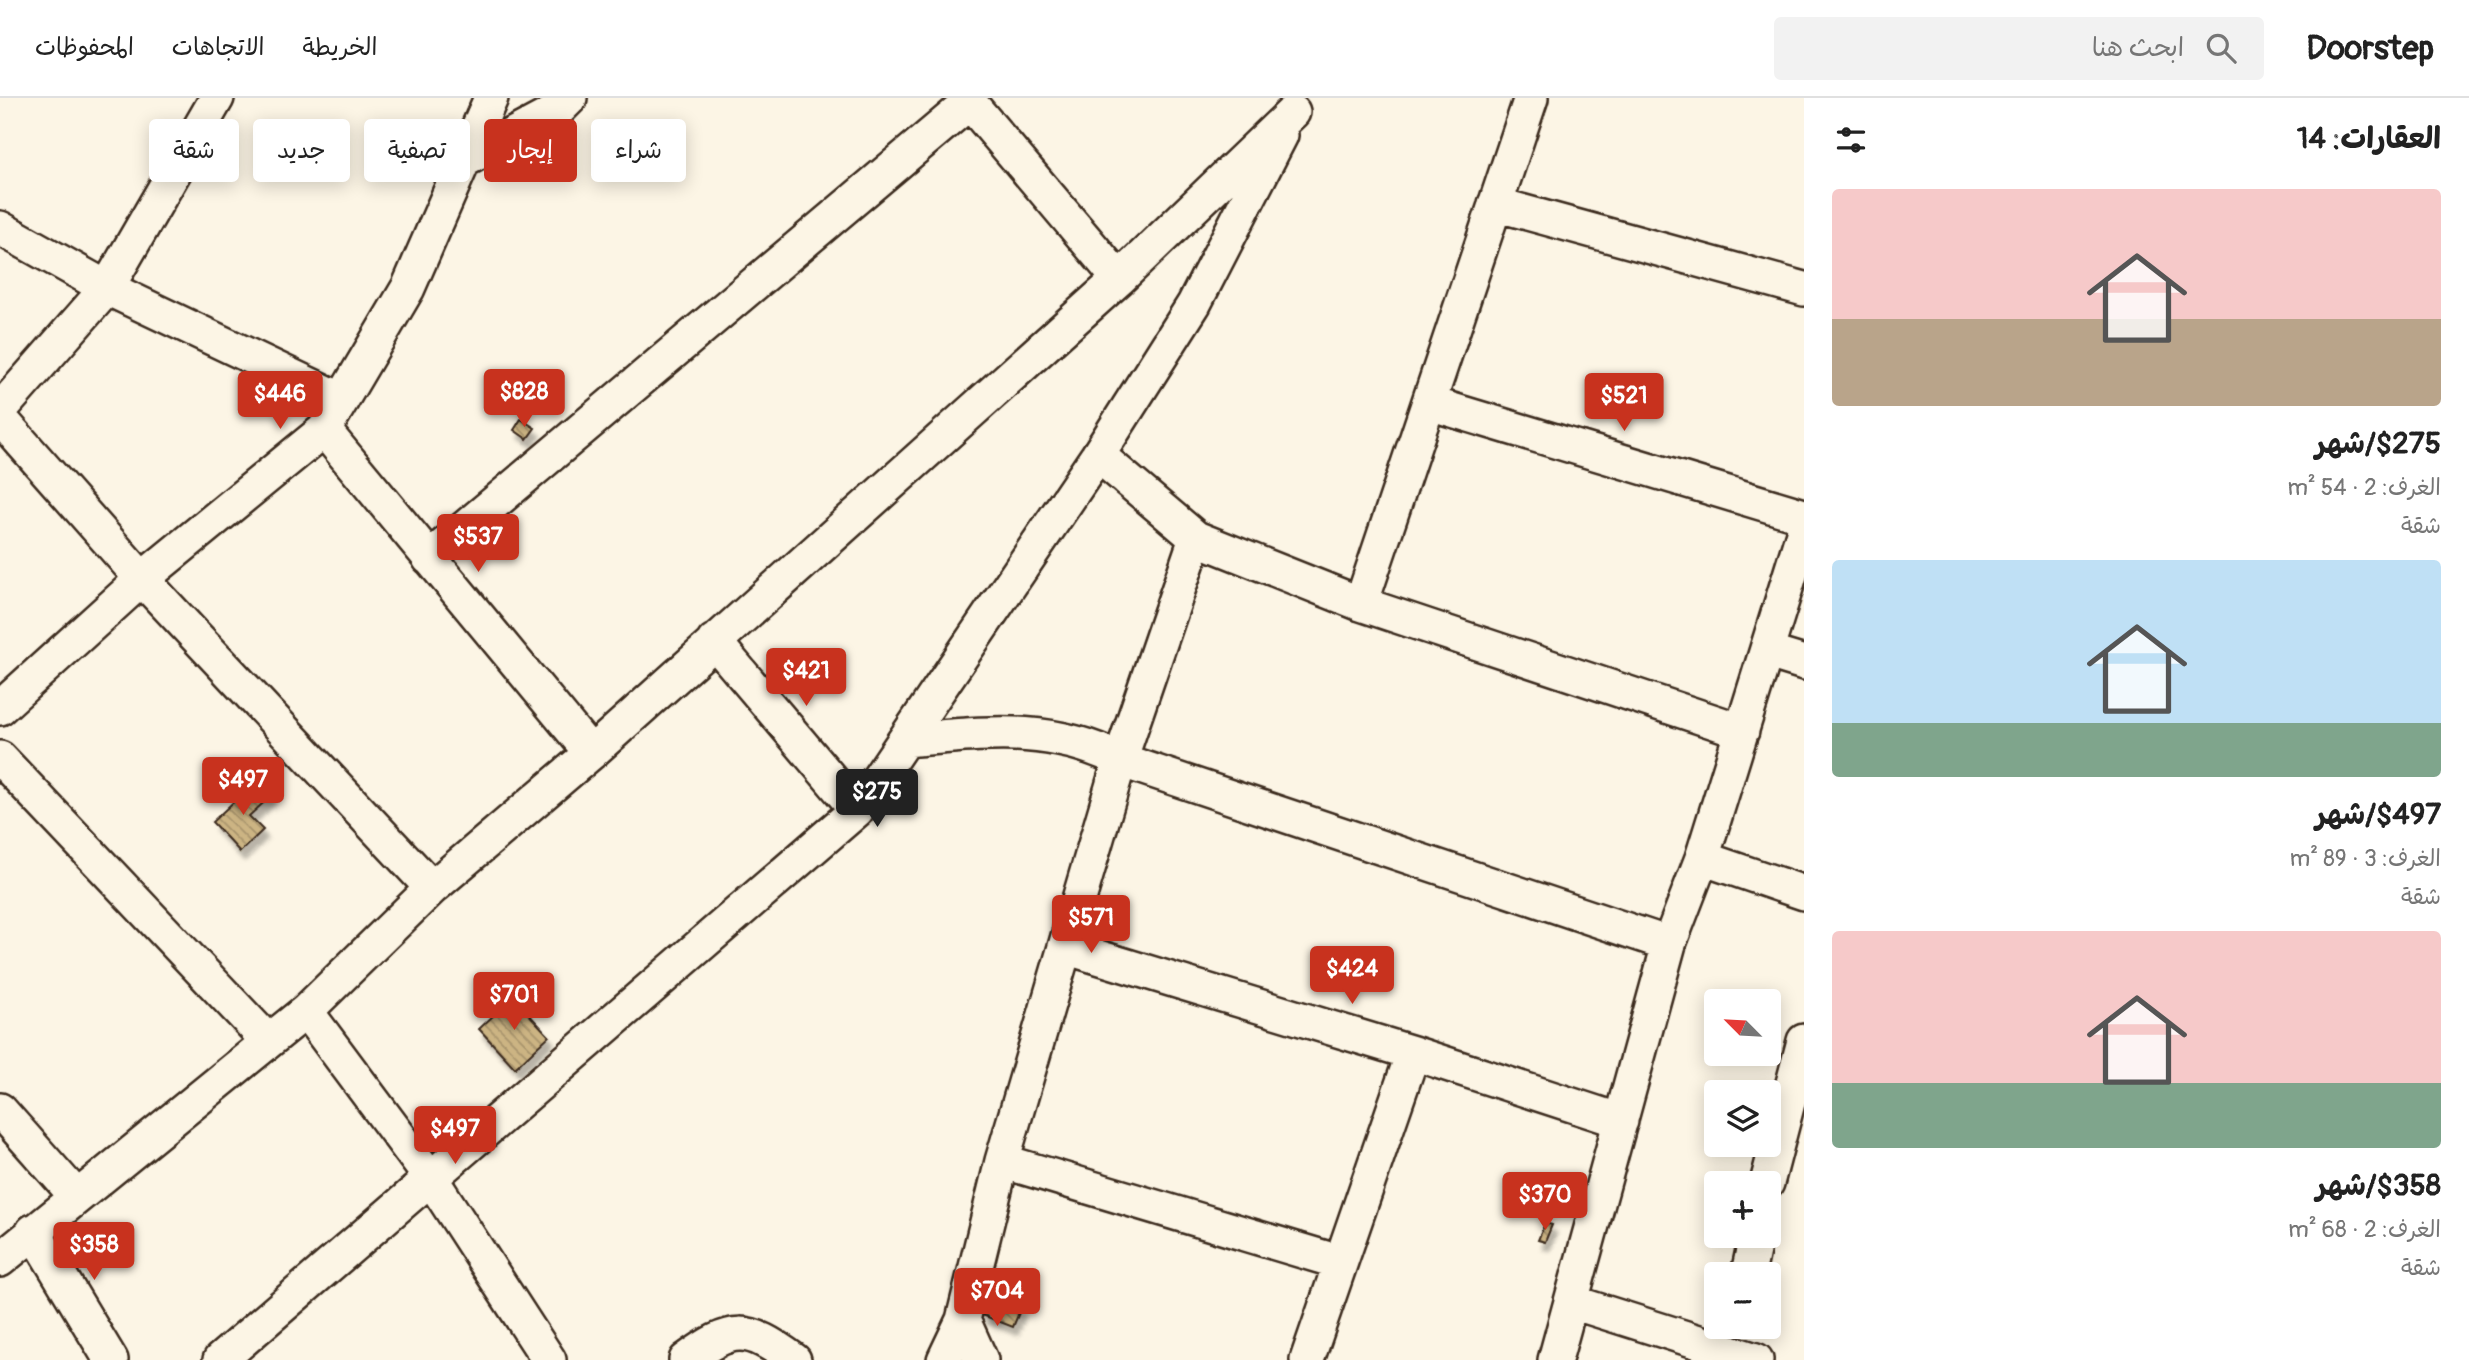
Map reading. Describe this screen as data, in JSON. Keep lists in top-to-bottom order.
{
  "north": "top left",
  "page": {
    "header": "Doorstep",
    "search": "ابحث هنا",
    "nav": ["الخريطة", "الاتجاهات", "المحفوظات"],
    "heading": "العقارات: 14",
    "chip": [
      "شراء",
      "إيجار",
      "تصفية",
      "جديد",
      "شقة"
    ],
    "list": [
      {
        "name": "$275/شهر",
        "note": "الغرف: 2 · 54 m² · شقة"
      },
      {
        "name": "$497/شهر",
        "note": "الغرف: 3 · 89 m² · شقة"
      },
      {
        "name": "$358/شهر",
        "note": "الغرف: 2 · 68 m² · شقة"
      }
    ],
    "price": [
      "$828",
      "$446",
      "$521",
      "$537",
      "$421",
      "$497",
      "$275",
      "$571",
      "$424",
      "$701",
      "$497",
      "$370",
      "$358",
      "$704"
    ],
    "map_buttons": ["+", "−"]
  }
}
